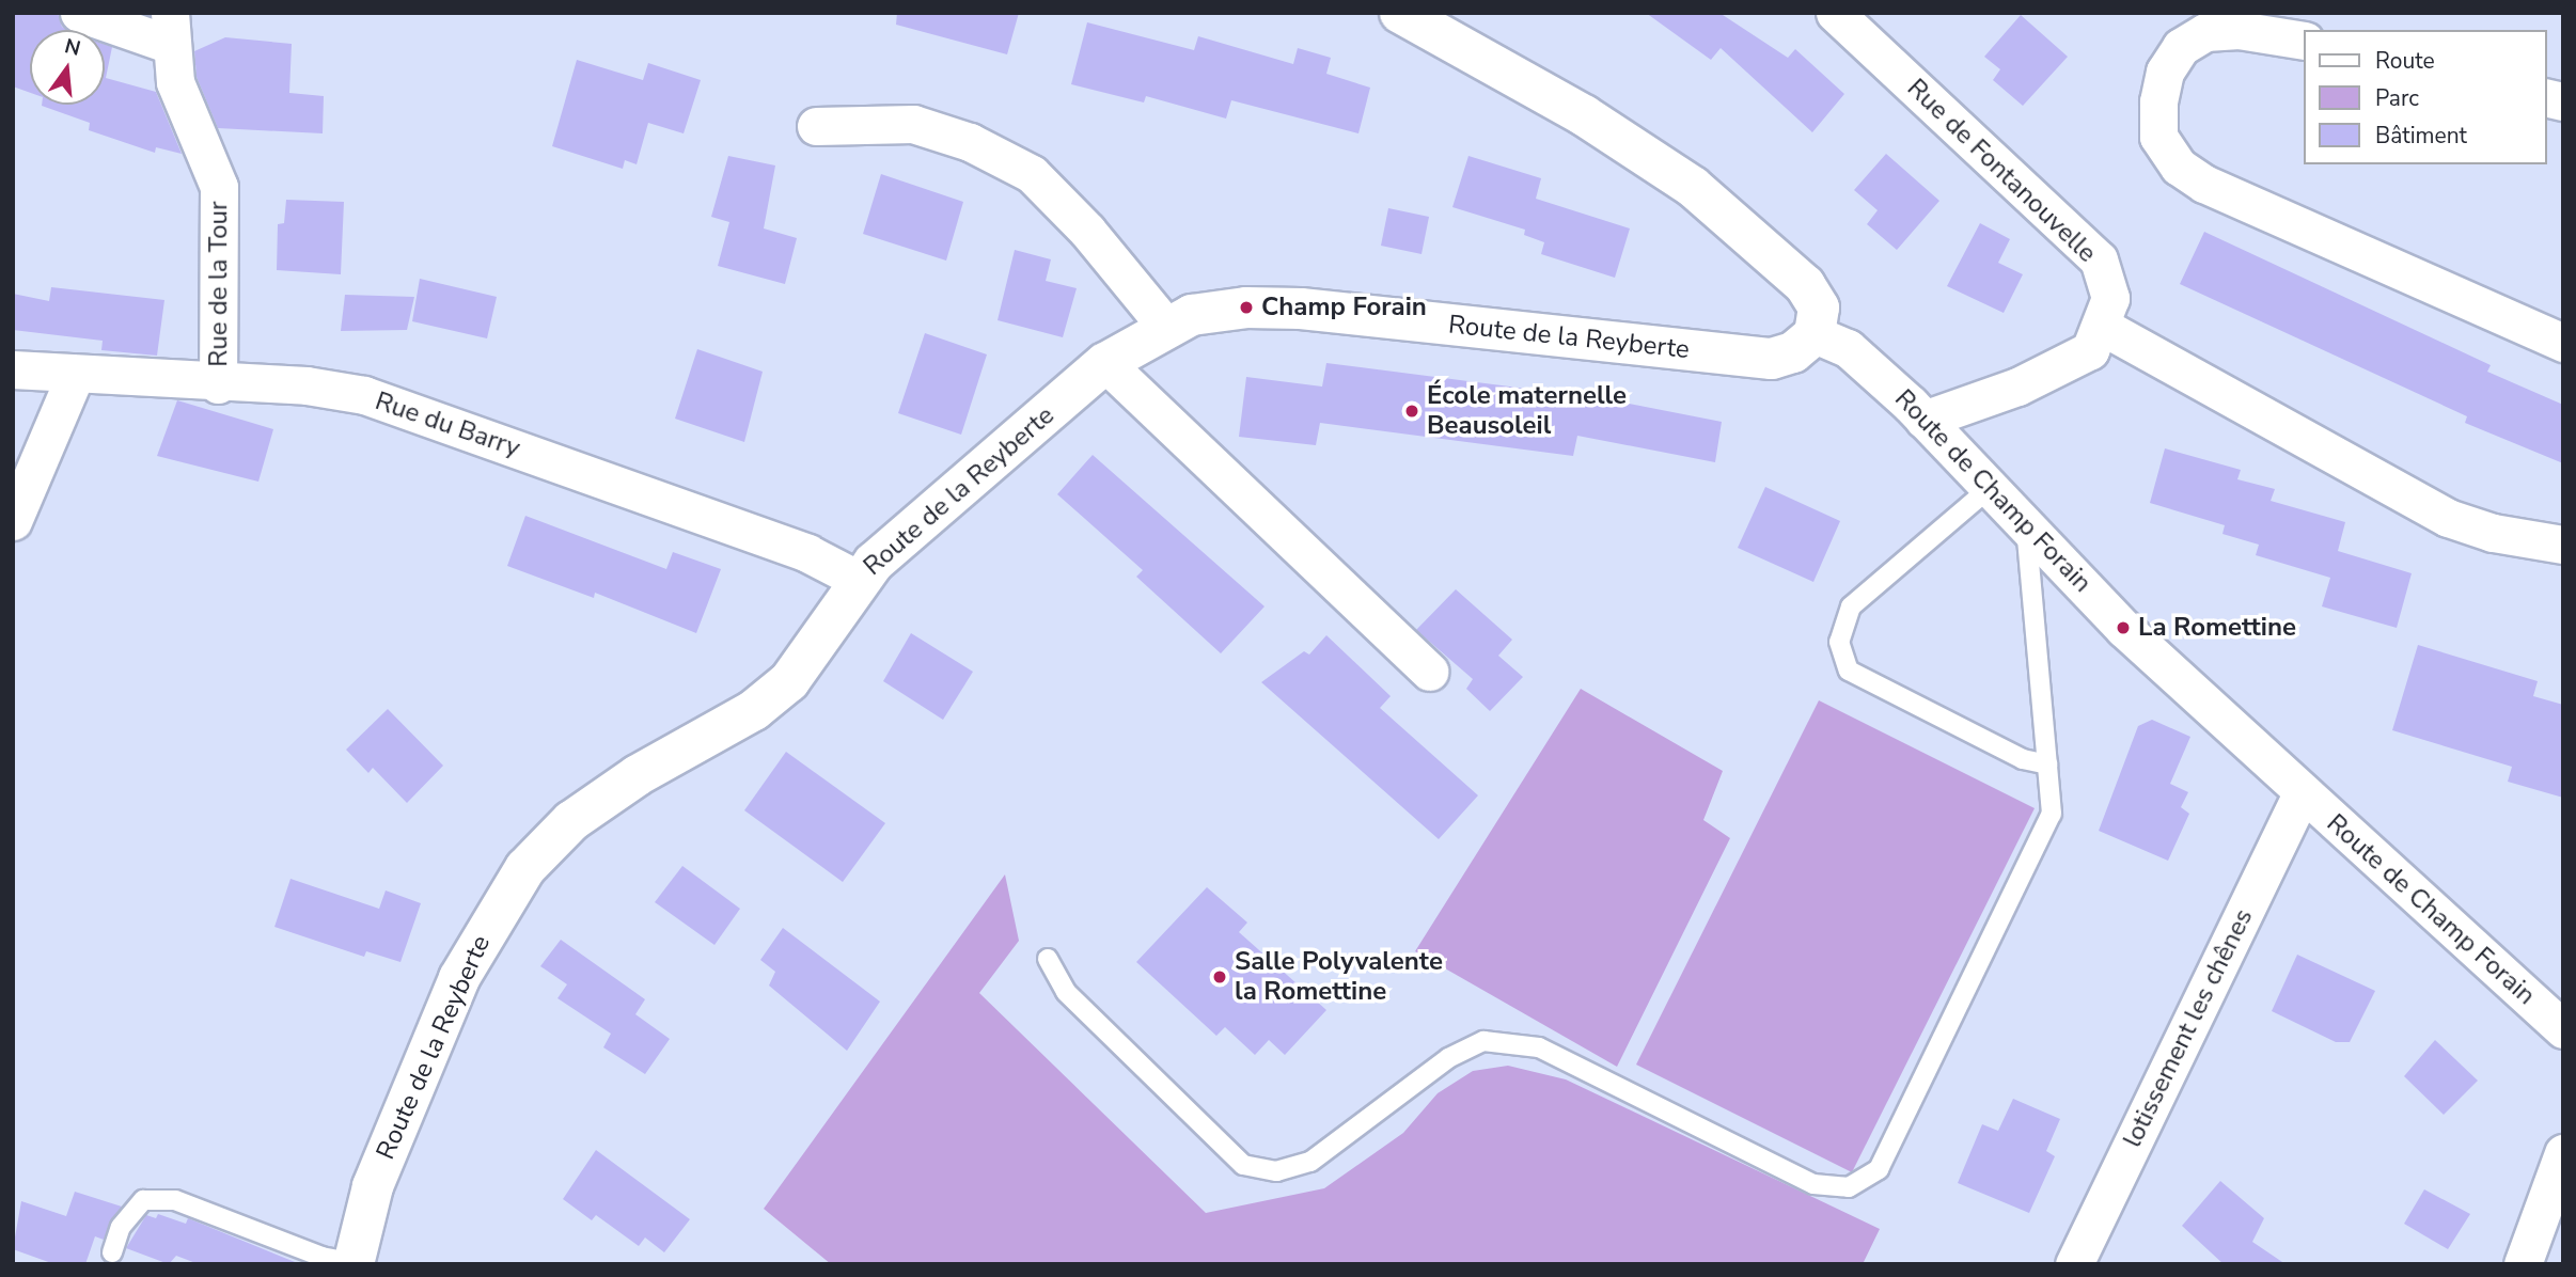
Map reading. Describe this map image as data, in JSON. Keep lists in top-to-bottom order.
{
  "streets": {
    "main road": ["Route de la Reyberte"],
    "street": [
      "Rue de Fontanouvelle",
      "Rue de la Tour",
      "Rue du Barry",
      "Route de Champ Forain",
      "lotissement les chênes"
    ]
  },
  "crossings": [
    ["Rue de la Tour", "Rue du Barry"],
    ["Route de la Reyberte", "Rue du Barry"],
    ["Route de la Reyberte", "Route de Champ Forain"],
    ["Route de Champ Forain", "lotissement les chênes"]
  ],
  "places": [
    "Champ Forain",
    "École maternelle Beausoleil",
    "La Romettine",
    "Salle Polyvalente la Romettine"
  ],
  "legend": ["Route", "Parc", "Bâtiment"],
  "north": "top"
}
